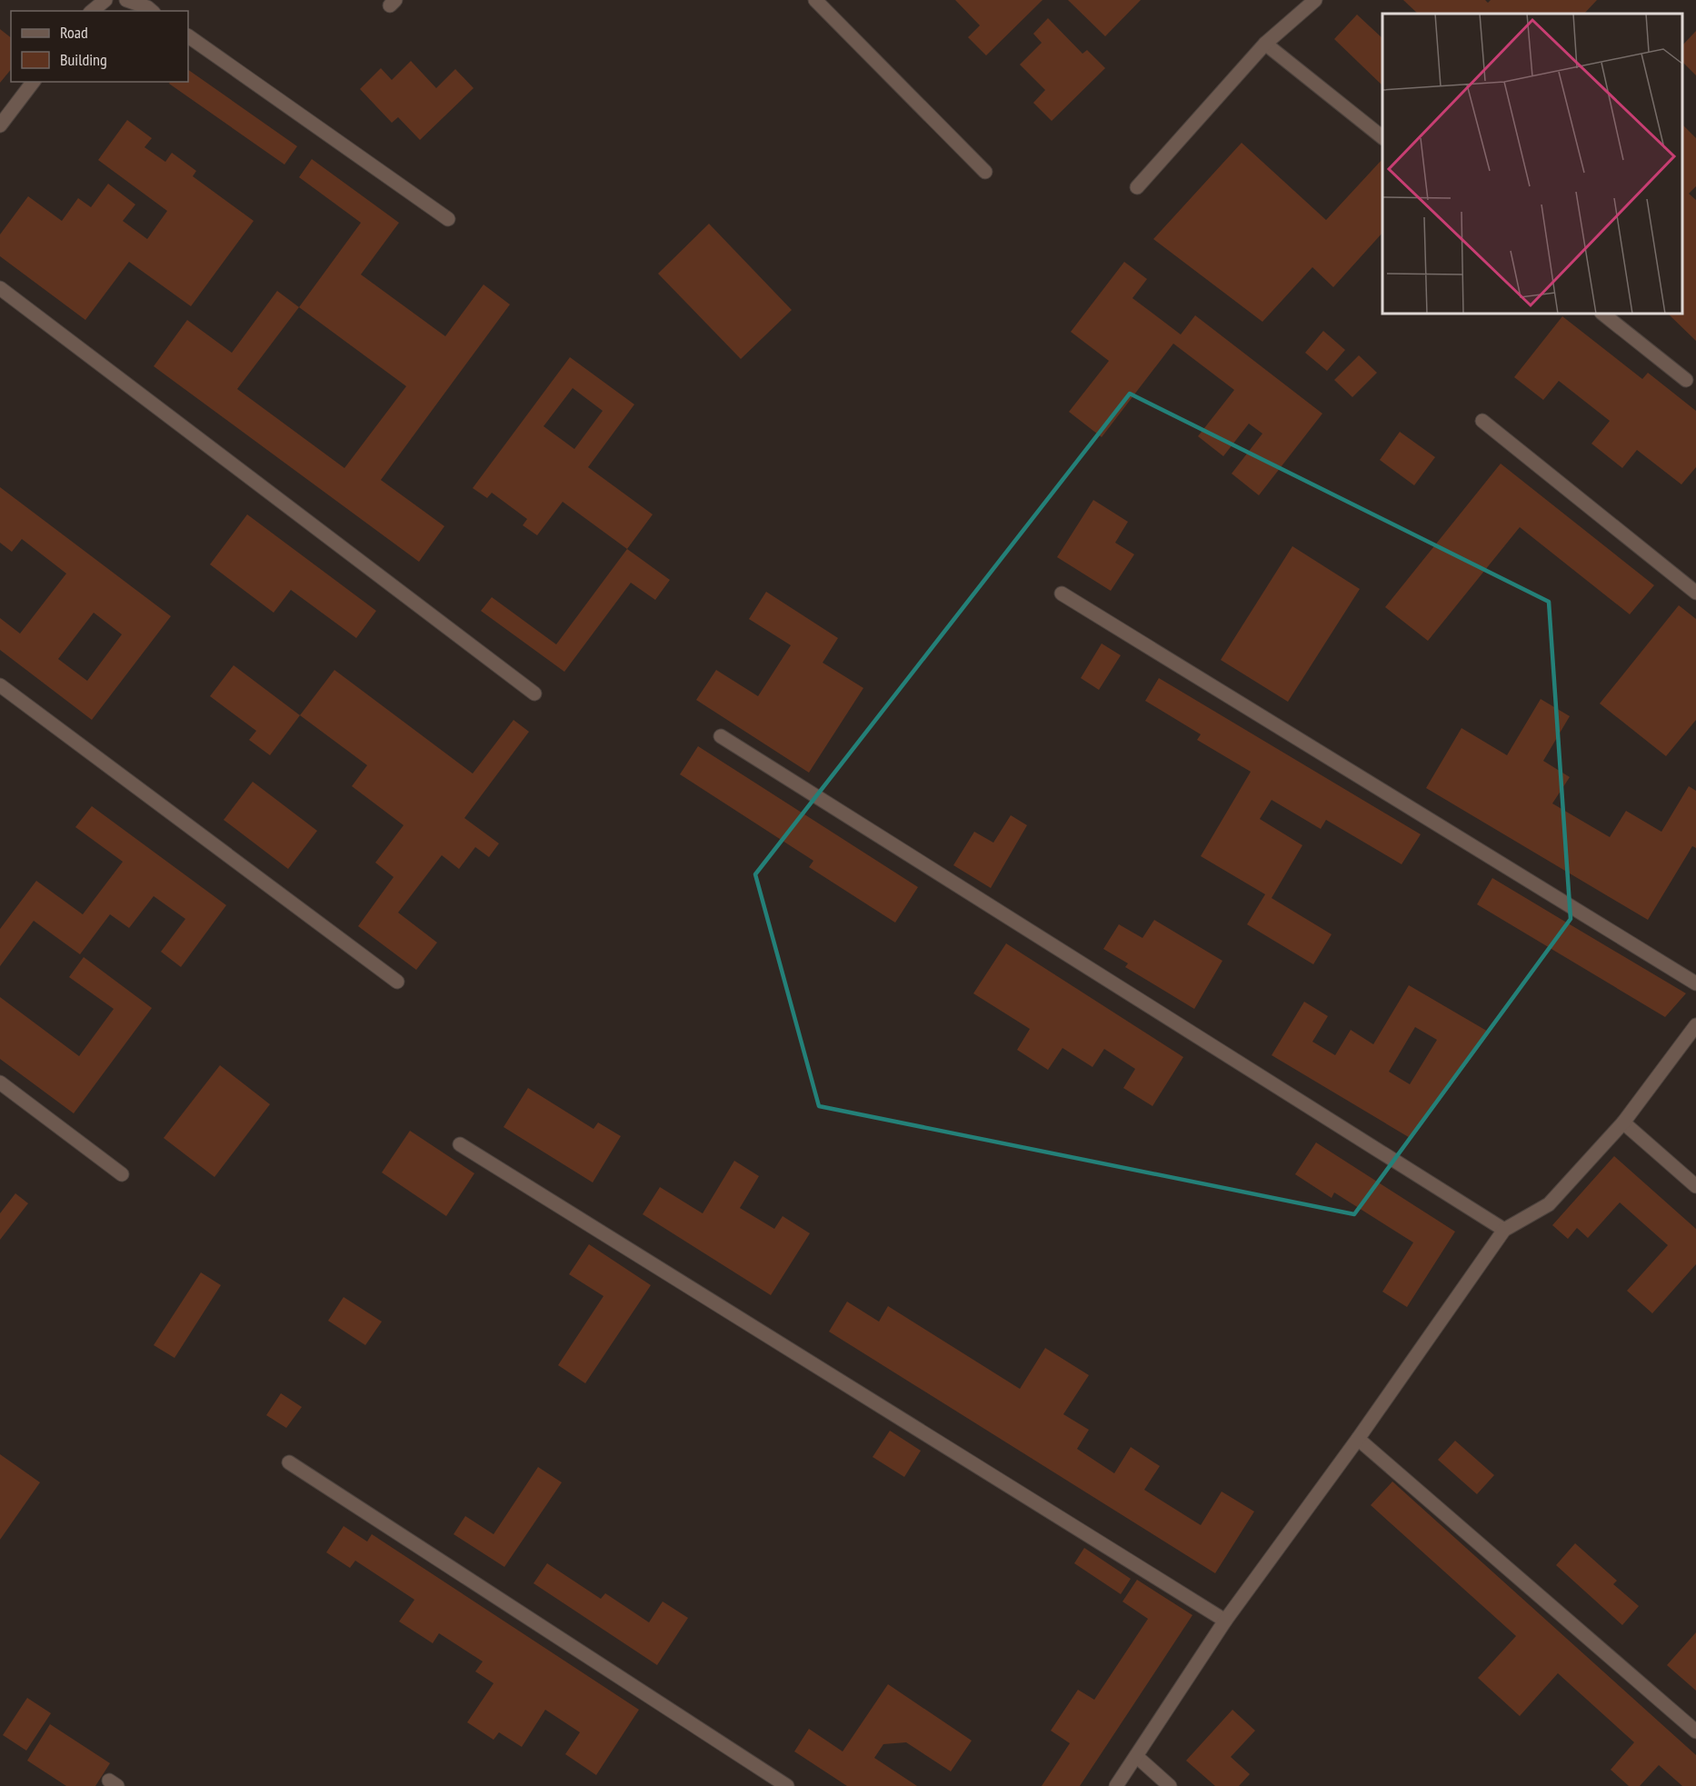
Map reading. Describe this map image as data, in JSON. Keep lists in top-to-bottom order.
{
  "legend": ["Road", "Building"]
}
